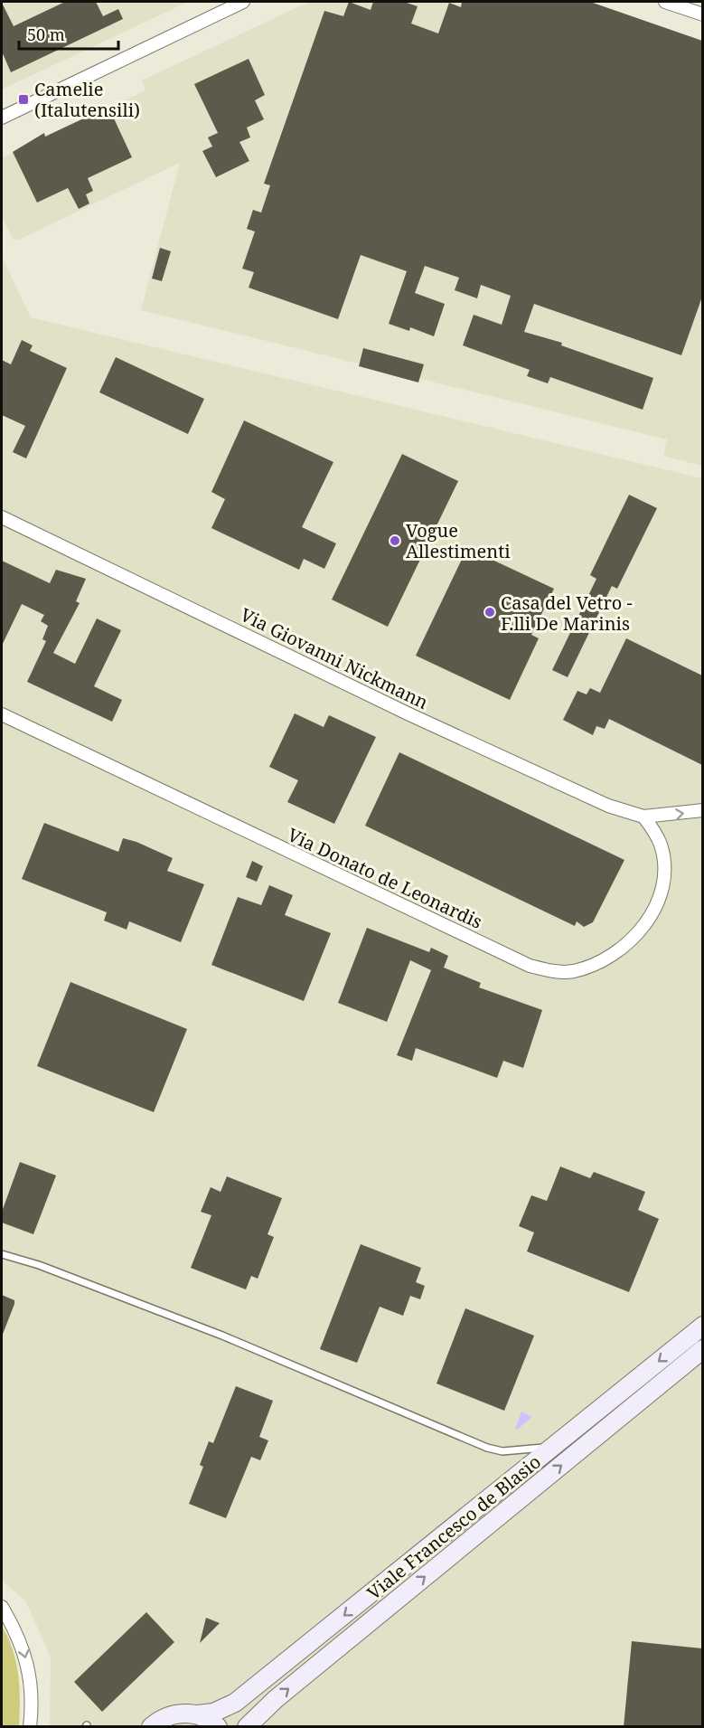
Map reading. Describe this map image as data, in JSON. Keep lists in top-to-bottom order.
{
  "streets": {
    "street": ["Via Giovanni Nickmann", "Via Donato de Leonardis", "Viale Francesco de Blasio"]
  },
  "crossings": [
    ["Via Giovanni Nickmann", "Via Donato de Leonardis"]
  ],
  "places": {
    "transit": ["Camelie (Italutensili)"],
    "other": ["Vogue Allestimenti", "Casa del Vetro - F.lli De Marinis"]
  },
  "scale_bar": "50 m"
}
